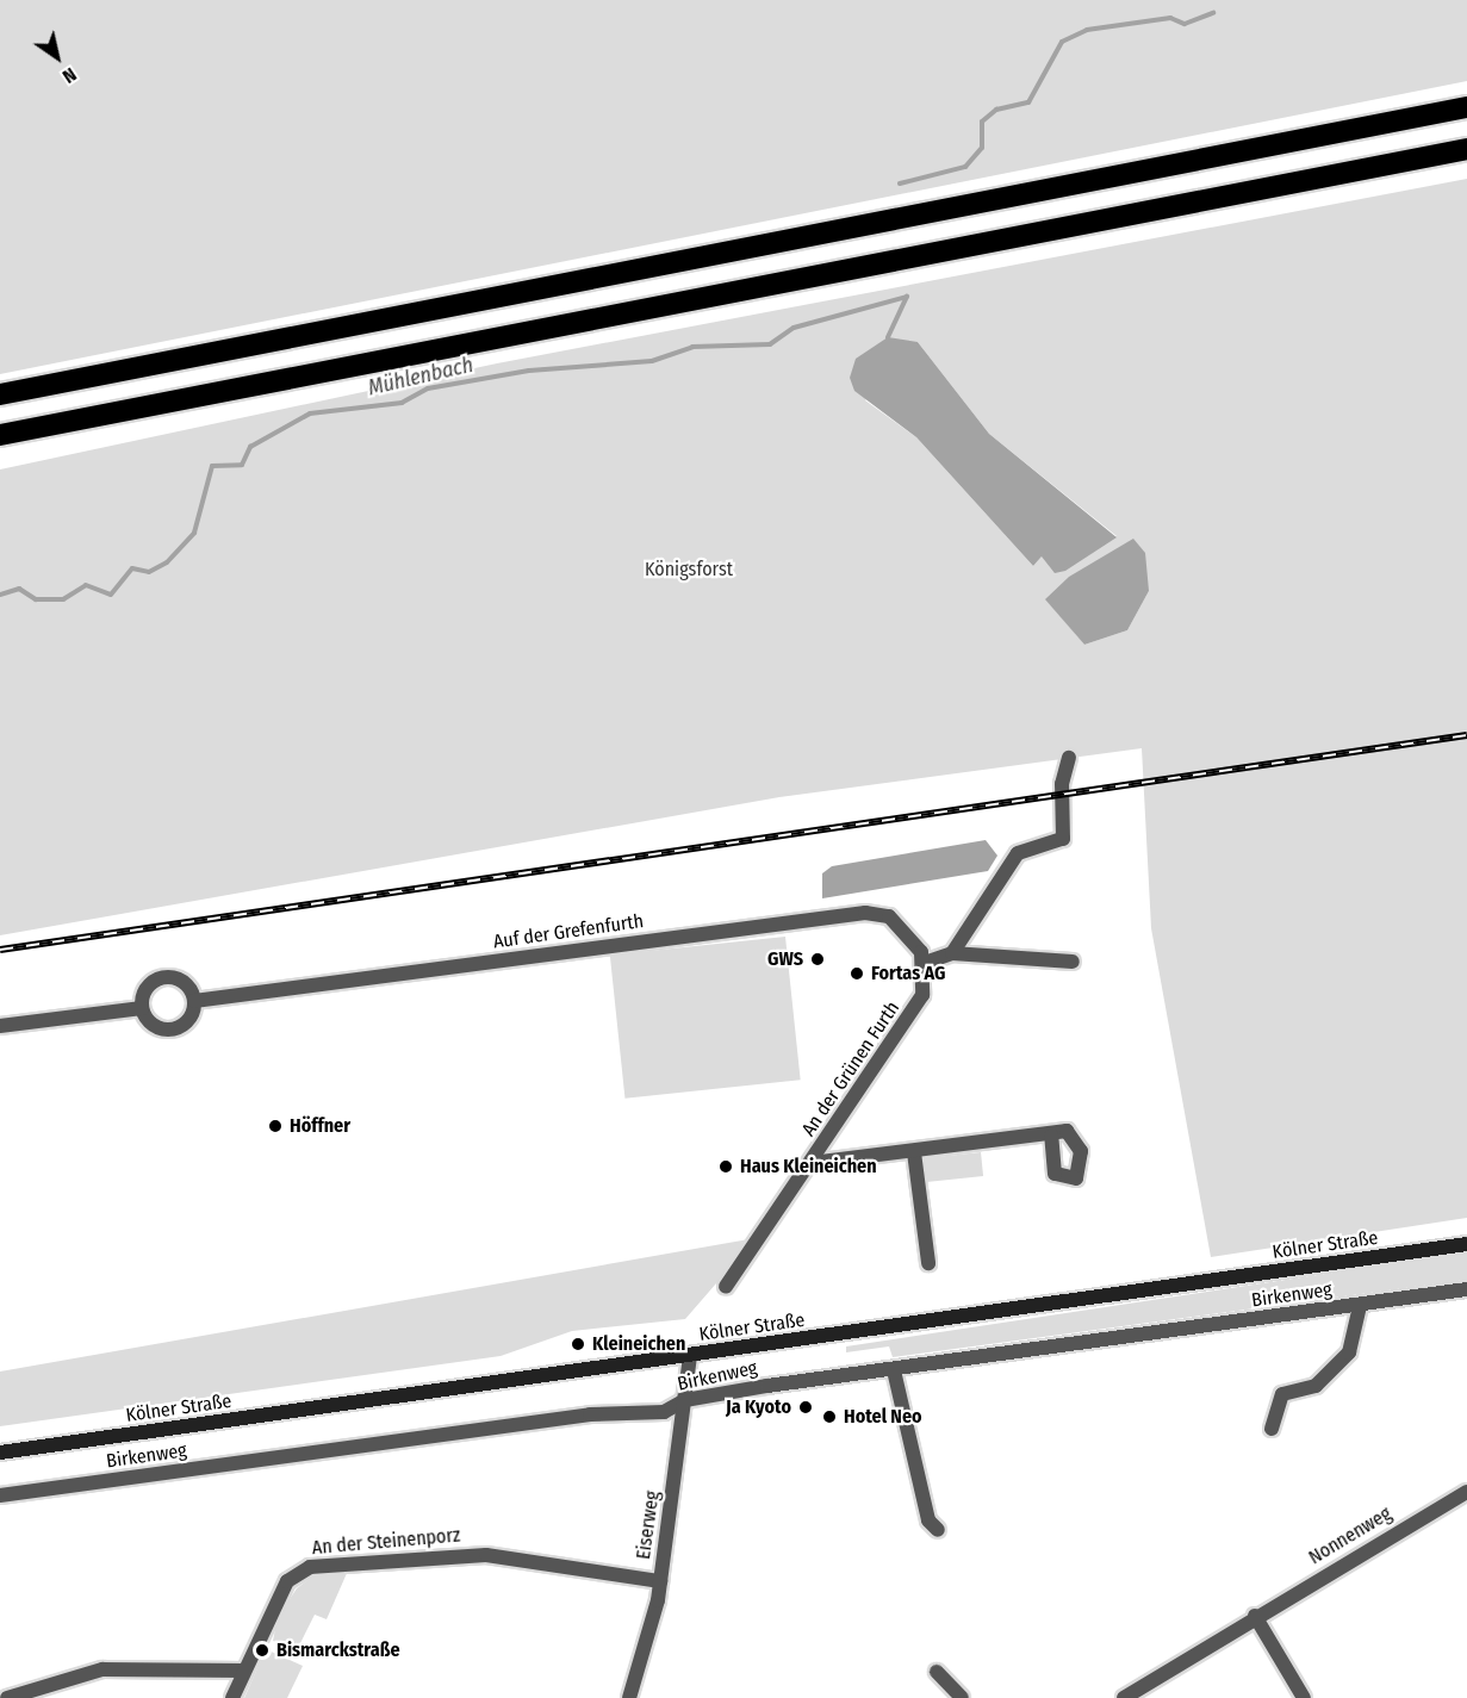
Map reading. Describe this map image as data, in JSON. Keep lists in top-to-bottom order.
{
  "streets": {
    "main road": ["Kölner Straße"],
    "street": [
      "Auf der Grefenfurth",
      "An der Grünen Furth",
      "Birkenweg",
      "Eiserweg",
      "Nonnenweg",
      "An der Steinenporz"
    ]
  },
  "crossings": [
    ["Auf der Grefenfurth", "An der Grünen Furth"],
    ["Kölner Straße", "Eiserweg"],
    ["Birkenweg", "Eiserweg"],
    ["Eiserweg", "An der Steinenporz"]
  ],
  "water": ["Mühlenbach"],
  "parks": ["Königsforst"],
  "places": [
    "GWS",
    "Fortas AG",
    "Höffner",
    "Haus Kleineichen",
    "Kleineichen",
    "Ja Kyoto",
    "Hotel Neo",
    "Bismarckstraße"
  ],
  "north": "bottom right"
}
